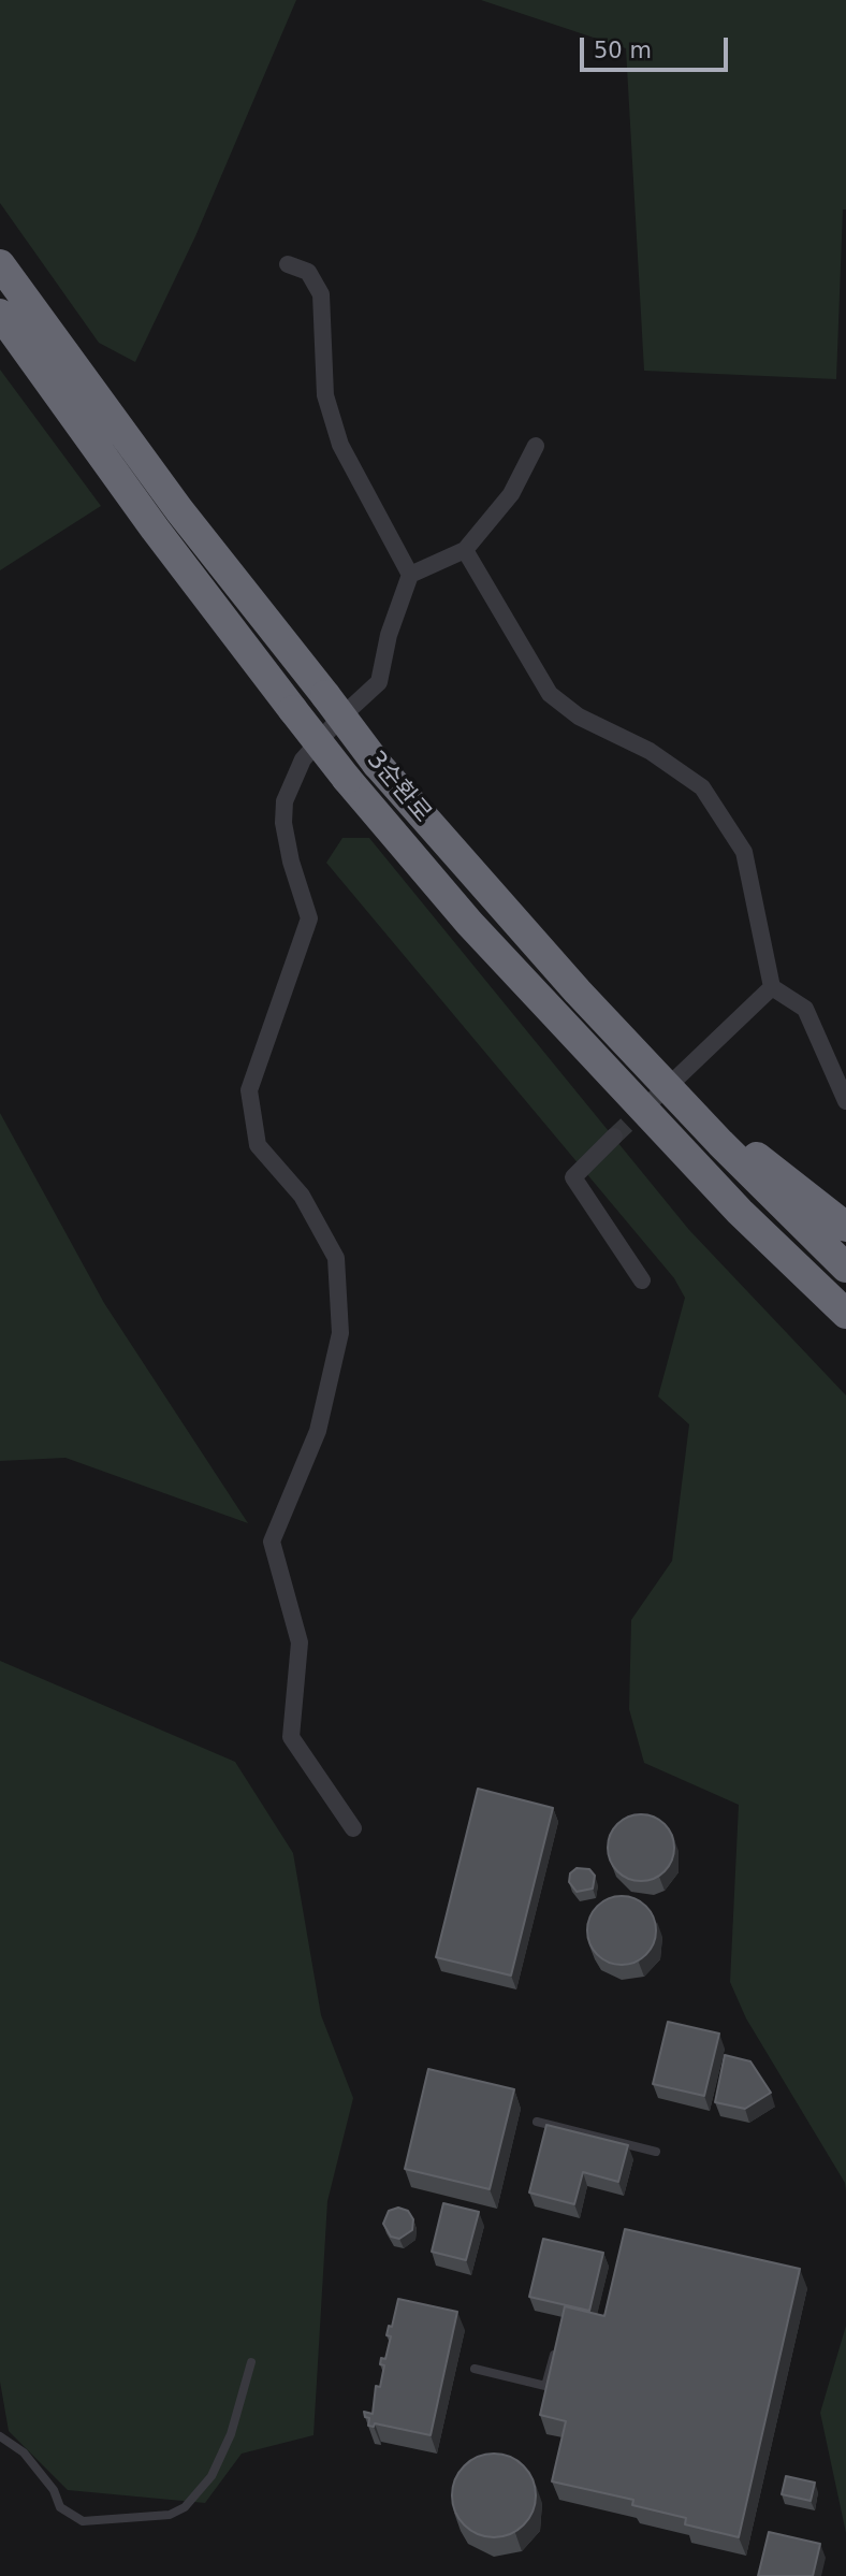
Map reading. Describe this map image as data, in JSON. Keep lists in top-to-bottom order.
{
  "streets": {
    "highway": ["3순환로"]
  },
  "scale_bar": "50 m"
}
